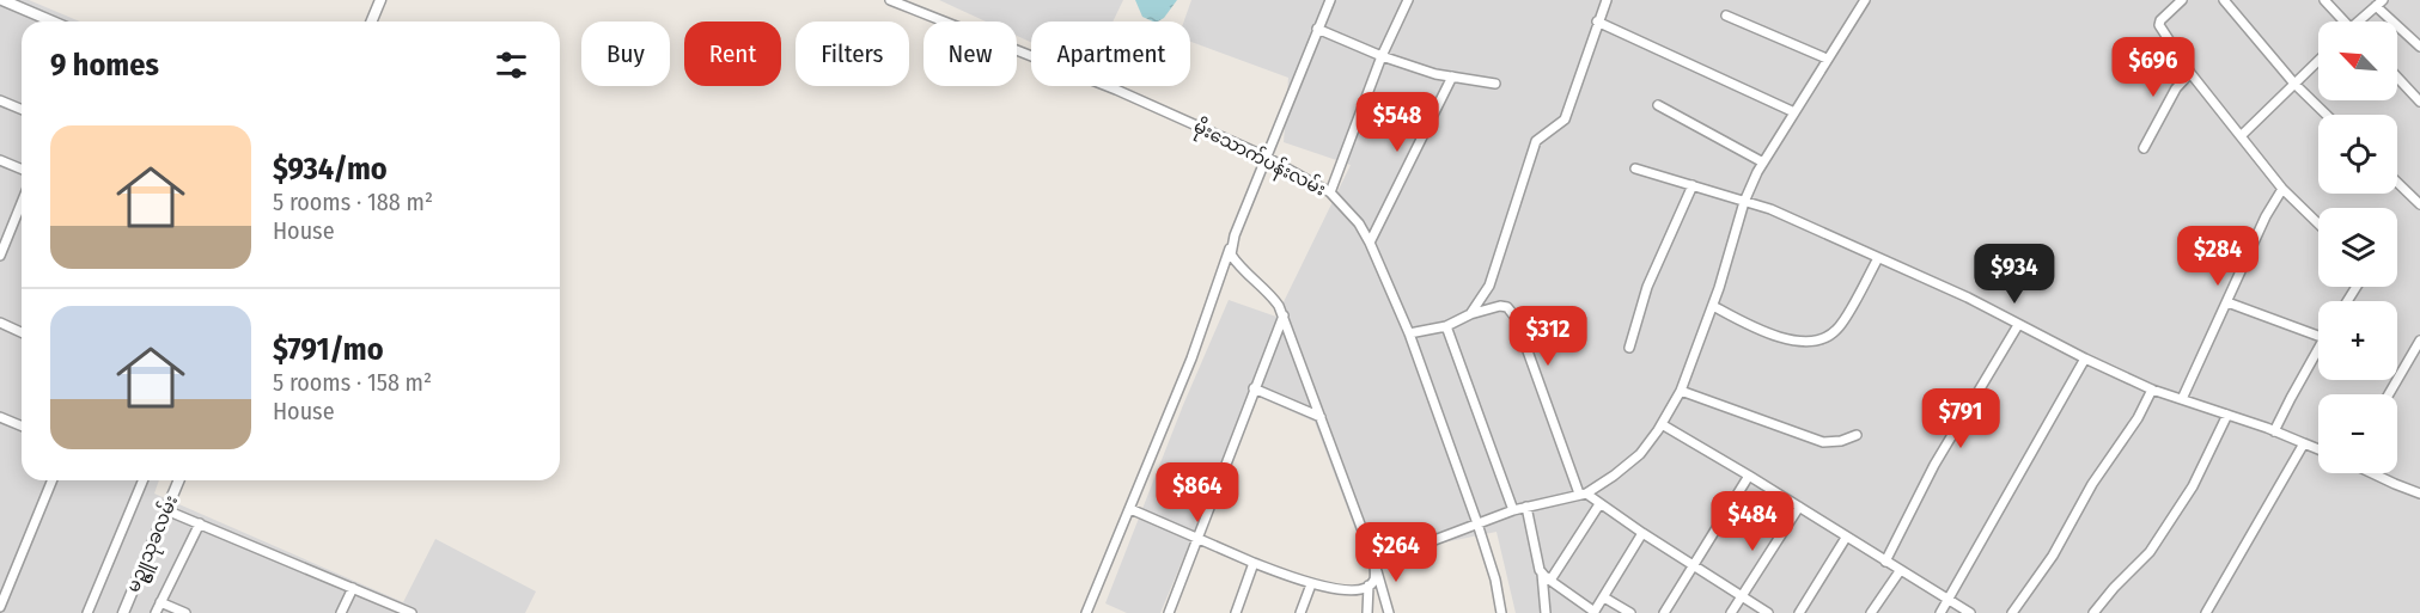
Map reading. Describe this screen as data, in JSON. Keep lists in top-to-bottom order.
{
  "streets": {
    "street": ["မိုးသောက်ပန်းလမ်း", "မဥ္ဇူသုခလမ်း"]
  },
  "north": "top left",
  "page": {
    "map_buttons": ["+", "−"],
    "chip": [
      "Buy",
      "Rent",
      "Filters",
      "New",
      "Apartment"
    ],
    "heading": "9 homes",
    "price": [
      "$696",
      "$548",
      "$284",
      "$934",
      "$312",
      "$791",
      "$864",
      "$484",
      "$264"
    ],
    "list": [
      {
        "name": "$934/mo",
        "note": "5 rooms · 188 m² · House"
      },
      {
        "name": "$791/mo",
        "note": "5 rooms · 158 m² · House"
      }
    ]
  }
}
